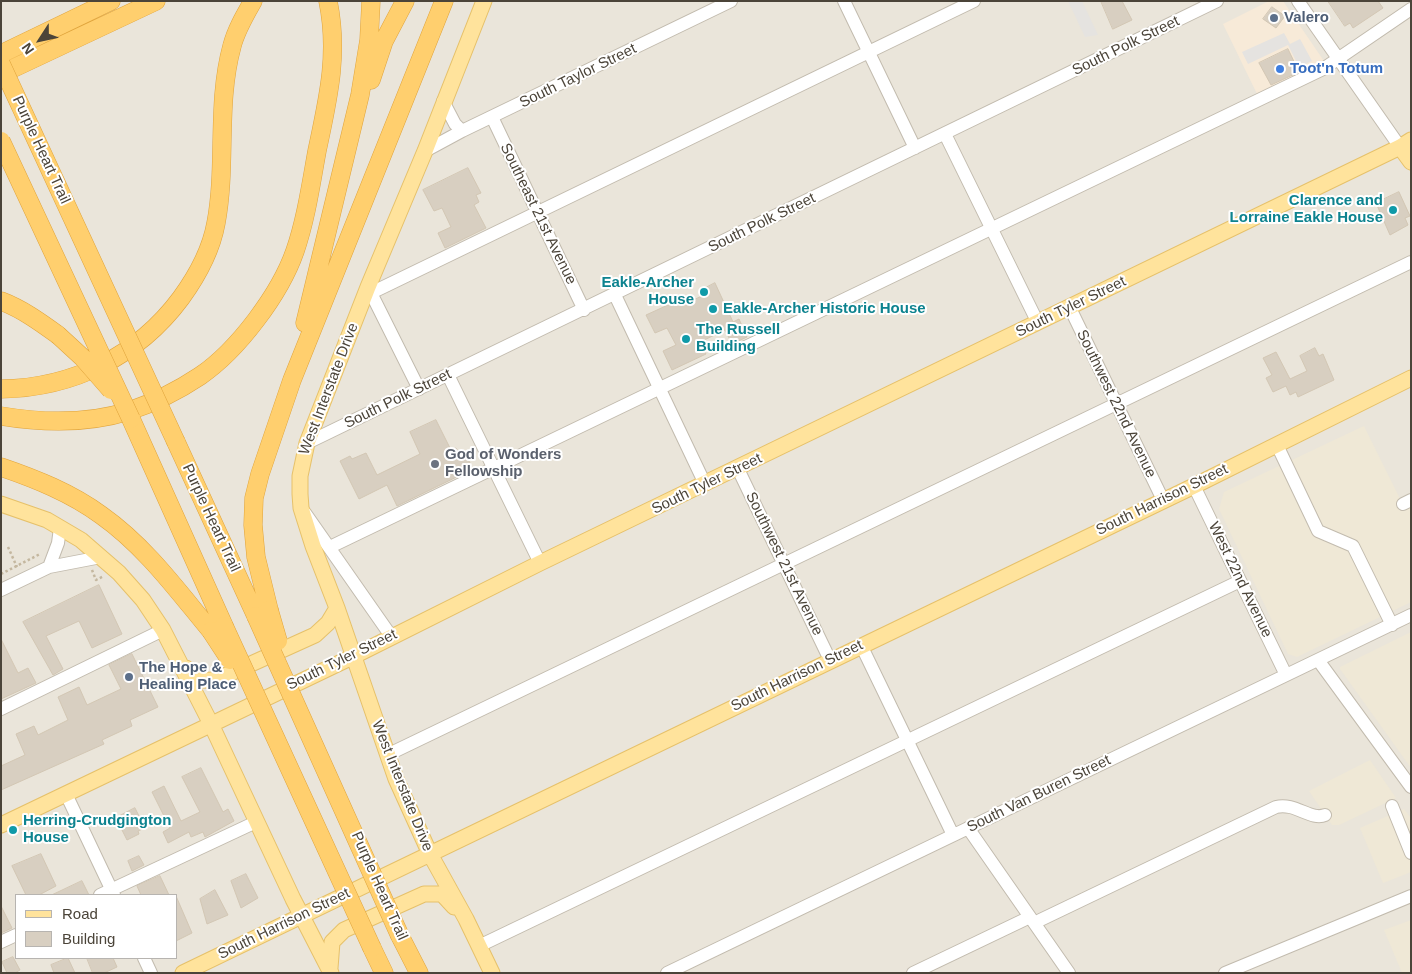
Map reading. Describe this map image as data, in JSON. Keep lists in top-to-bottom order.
{
  "streets": {
    "highway": ["Purple Heart Trail"],
    "main road": ["South Tyler Street", "West Interstate Drive", "South Harrison Street"],
    "street": [
      "South Polk Street",
      "South Taylor Street",
      "Southeast 21st Avenue",
      "Southwest 22nd Avenue",
      "Southwest 21st Avenue",
      "West 22nd Avenue",
      "South Van Buren Street"
    ]
  },
  "crossings": [
    ["South Polk Street", "Southeast 21st Avenue"],
    ["South Polk Street", "West Interstate Drive"],
    ["South Taylor Street", "Southeast 21st Avenue"],
    ["South Taylor Street", "West Interstate Drive"],
    ["South Tyler Street", "West Interstate Drive"],
    ["South Tyler Street", "Southwest 22nd Avenue"],
    ["South Tyler Street", "Southwest 21st Avenue"],
    ["West Interstate Drive", "South Harrison Street"],
    ["Southwest 22nd Avenue", "South Harrison Street"],
    ["South Harrison Street", "Southwest 21st Avenue"],
    ["South Harrison Street", "West 22nd Avenue"],
    ["West 22nd Avenue", "South Van Buren Street"]
  ],
  "places": [
    "Valero",
    "Toot'n Totum",
    "Clarence and Lorraine Eakle House",
    "Eakle-Archer House",
    "Eakle-Archer Historic House",
    "The Russell Building",
    "God of Wonders Fellowship",
    "The Hope & Healing Place",
    "Herring-Crudgington House"
  ],
  "legend": ["Road", "Building"],
  "north": "bottom left"
}
